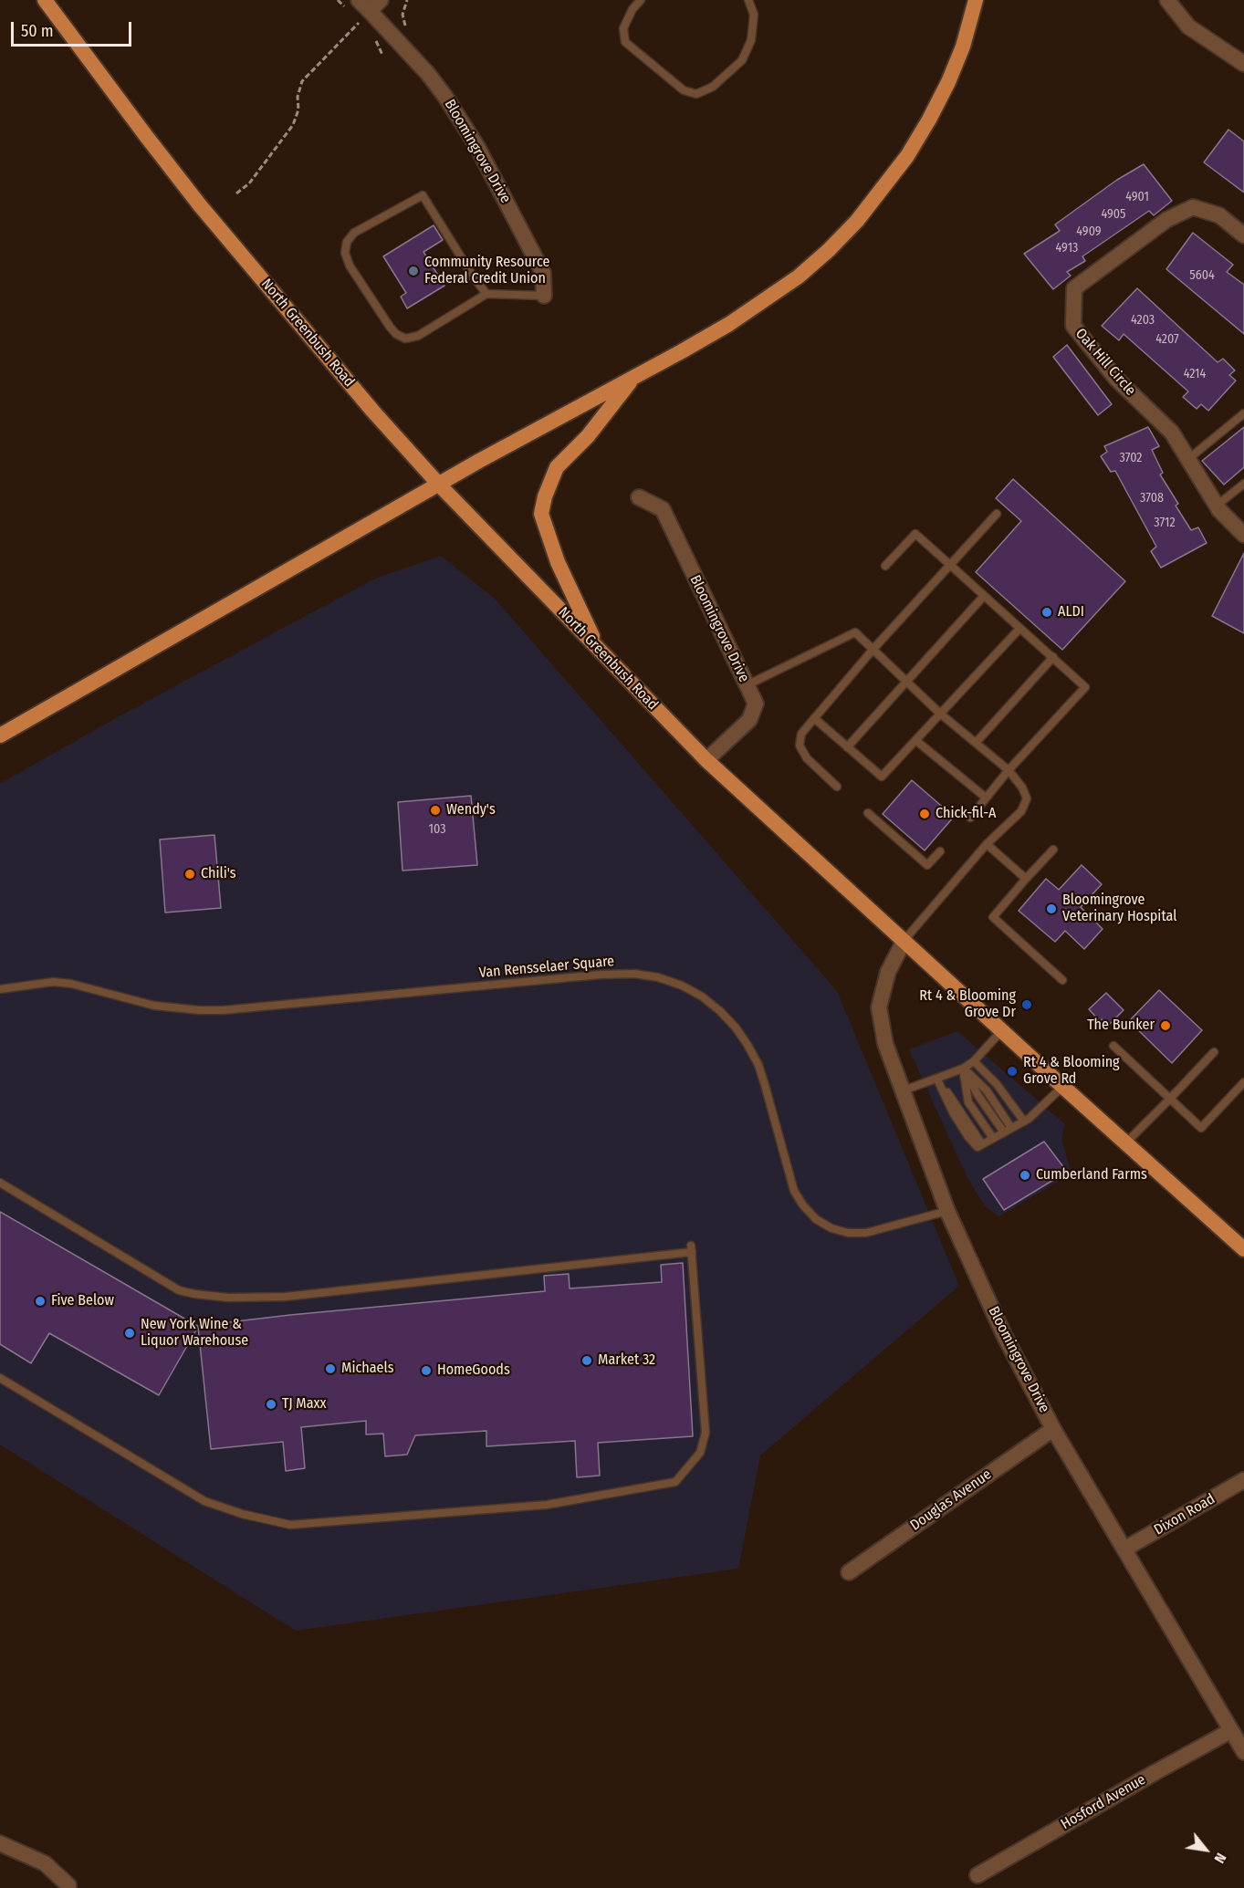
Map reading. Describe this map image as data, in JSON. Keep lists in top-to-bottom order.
{
  "streets": {
    "main road": ["North Greenbush Road"],
    "street": [
      "Bloomingrove Drive",
      "Oak Hill Circle",
      "Douglas Avenue",
      "Dixon Road",
      "Hosford Avenue"
    ],
    "lane": ["Van Rensselaer Square"]
  },
  "crossings": [
    ["Bloomingrove Drive", "North Greenbush Road"],
    ["Bloomingrove Drive", "Van Rensselaer Square"],
    ["Bloomingrove Drive", "Douglas Avenue"],
    ["Bloomingrove Drive", "Dixon Road"],
    ["Bloomingrove Drive", "Hosford Avenue"]
  ],
  "places": [
    "Community Resource Federal Credit Union",
    "ALDI",
    "Wendy's",
    "Chick-fil-A",
    "Chili's",
    "Bloomingrove Veterinary Hospital",
    "Rt 4 & Blooming Grove Dr",
    "The Bunker",
    "Rt 4 & Blooming Grove Rd",
    "Cumberland Farms",
    "Five Below",
    "New York Wine & Liquor Warehouse",
    "Market 32",
    "Michaels",
    "HomeGoods",
    "TJ Maxx"
  ],
  "house_numbers": [
    "4901",
    "4905",
    "4909",
    "4913",
    "5604",
    "4203",
    "4207",
    "4214",
    "3702",
    "3708",
    "3712",
    "103"
  ],
  "scale_bar": "50 m",
  "north": "bottom right"
}
